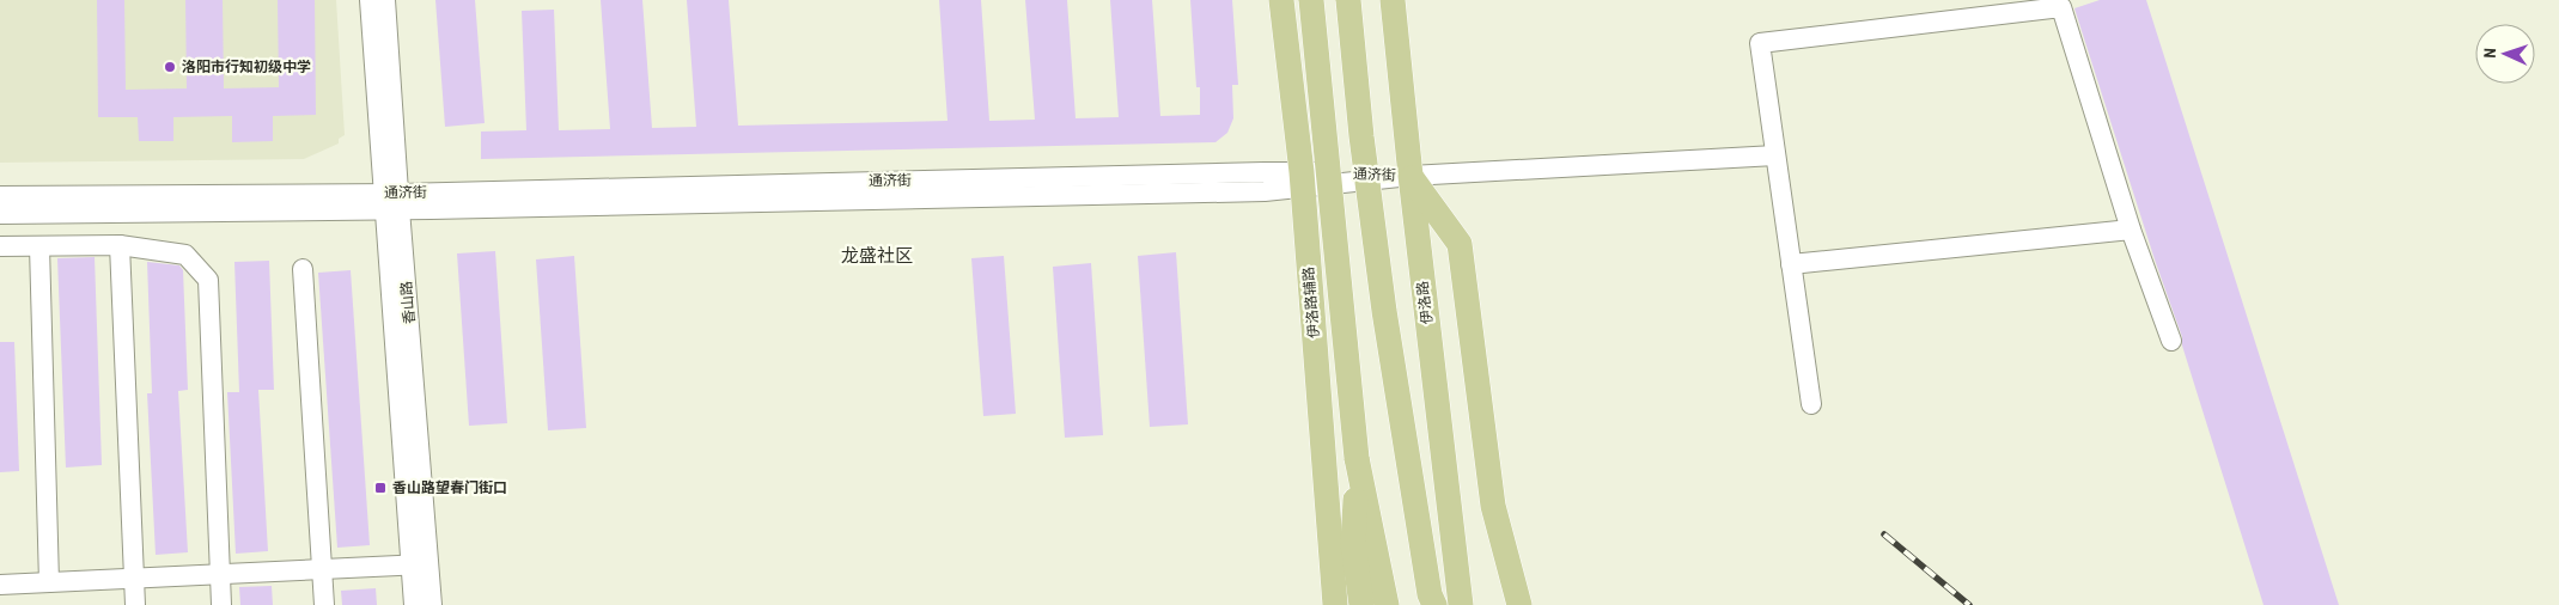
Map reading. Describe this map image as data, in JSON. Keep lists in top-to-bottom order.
{
  "streets": {
    "main road": ["伊洛路辅路", "伊洛路"],
    "street": ["通济街", "香山路"]
  },
  "crossings": [
    ["通济街", "香山路"],
    ["通济街", "伊洛路辅路"],
    ["通济街", "伊洛路"]
  ],
  "districts": ["龙盛社区"],
  "places": {
    "other": ["洛阳市行知初级中学"],
    "transit": ["香山路望春门街口"]
  },
  "north": "left"
}
